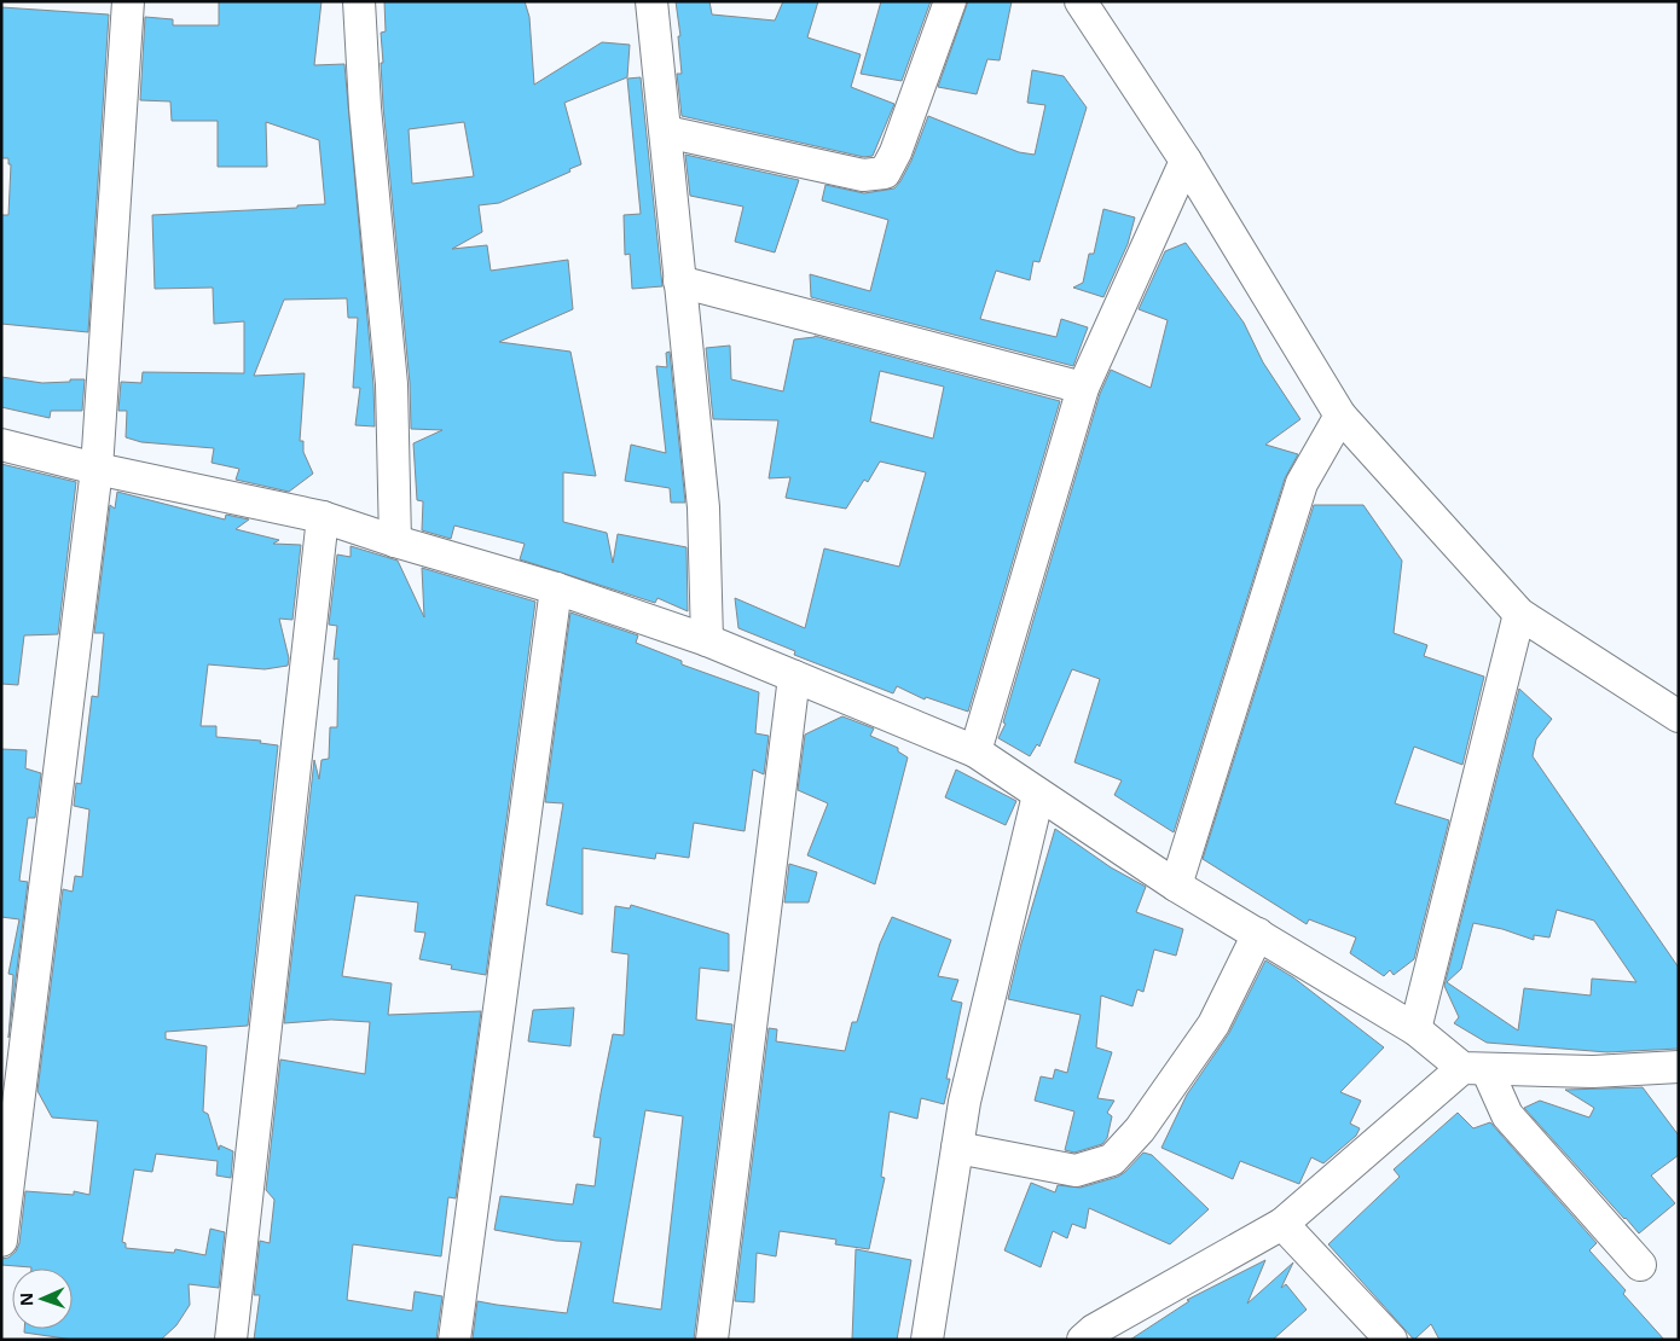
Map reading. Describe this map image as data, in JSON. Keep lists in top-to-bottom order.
{
  "north": "left"
}
